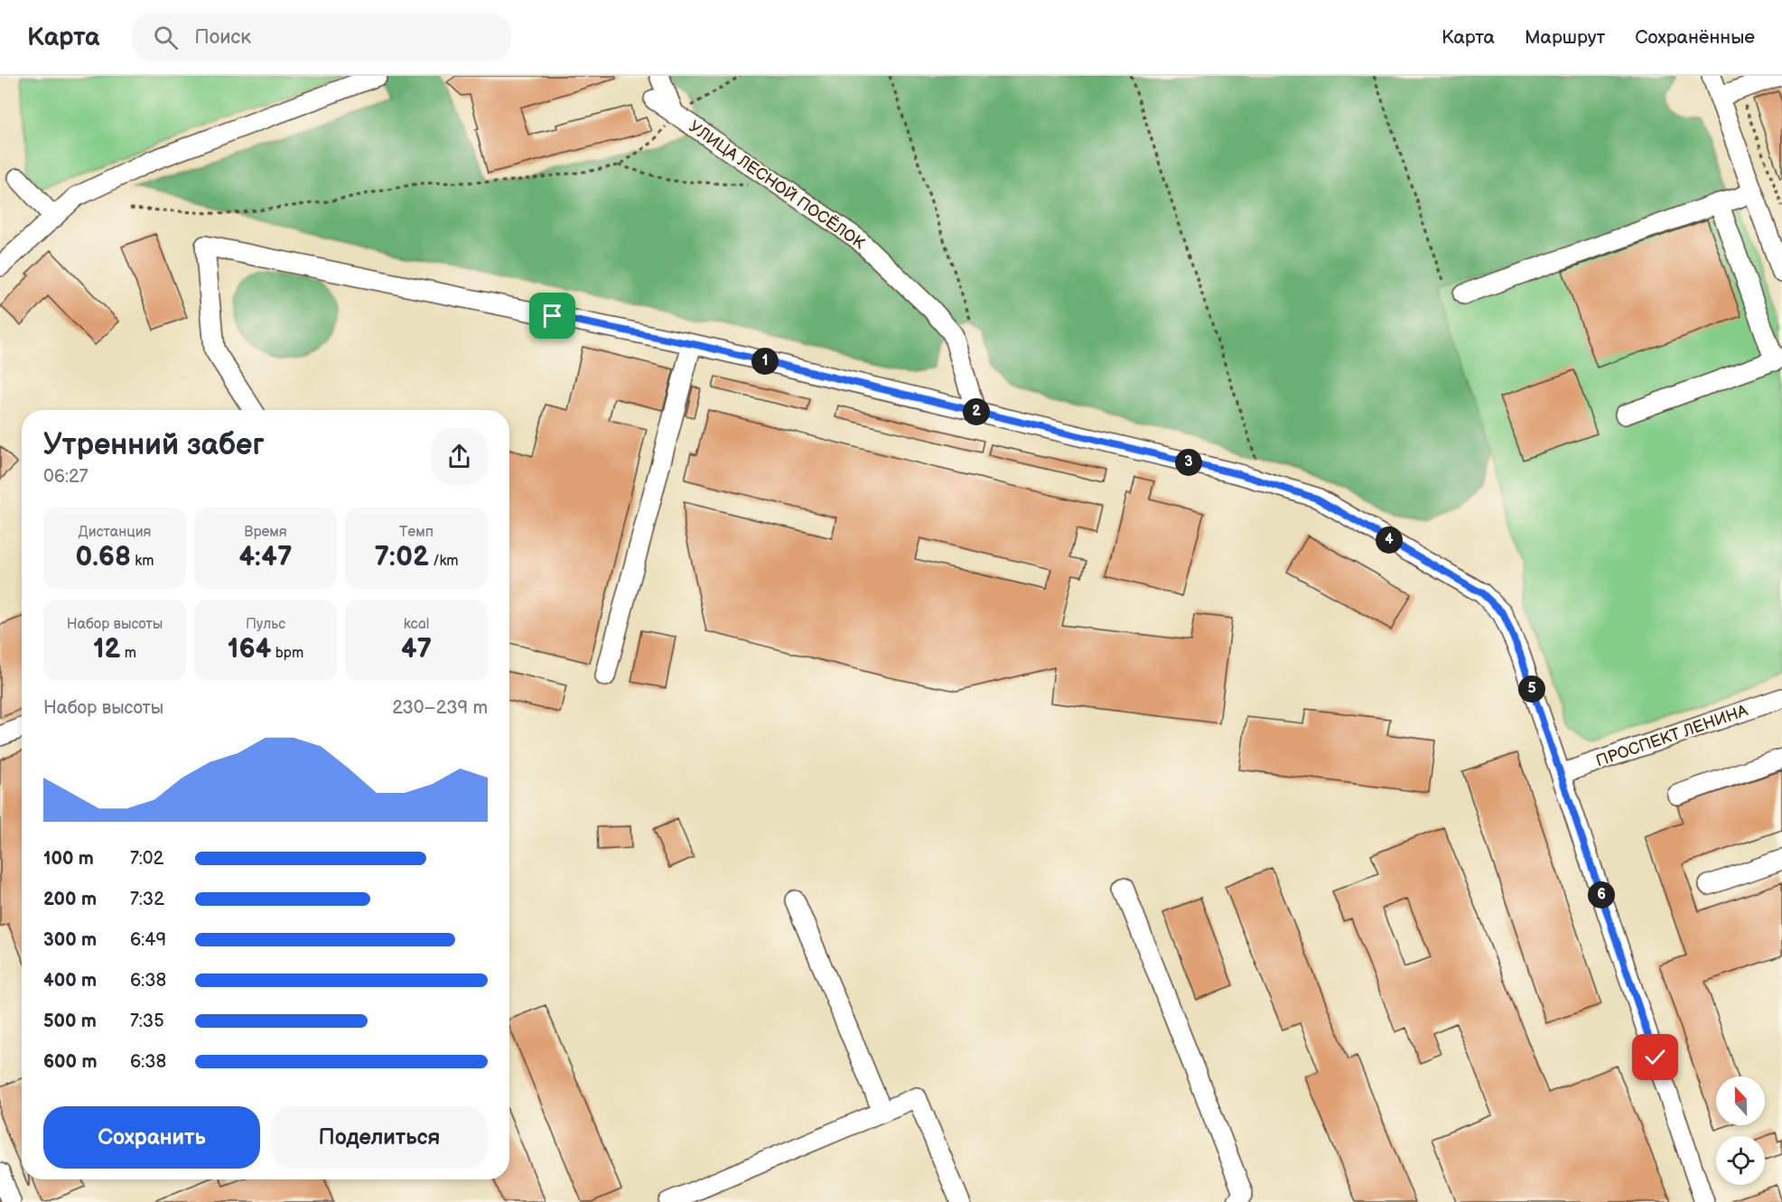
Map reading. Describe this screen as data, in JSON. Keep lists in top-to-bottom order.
{
  "streets": {
    "street": ["УЛИЦА ЛЕСНОЙ ПОСЁЛОК", "ПРОСПЕКТ ЛЕНИНА"]
  },
  "north": "top",
  "page": {
    "header": "Карта",
    "search": "Поиск",
    "nav": ["Карта", "Маршрут", "Сохранённые"],
    "pins": [
      "1",
      "2",
      "3",
      "4",
      "5",
      "6"
    ],
    "heading": ["Утренний забег", "06:27"],
    "stats": [
      ["Дистанция", "0.68 km"],
      ["Время", "4:47"],
      ["Темп", "7:02 /km"],
      ["Набор высоты", "12 m"],
      ["Пульс", "164 bpm"],
      ["kcal", "47"]
    ],
    "chart": ["Набор высоты", "230–239 m"],
    "list": [
      {
        "name": "100 m",
        "note": "7:02"
      },
      {
        "name": "200 m",
        "note": "7:32"
      },
      {
        "name": "300 m",
        "note": "6:49"
      },
      {
        "name": "400 m",
        "note": "6:38"
      },
      {
        "name": "500 m",
        "note": "7:35"
      },
      {
        "name": "600 m",
        "note": "6:38"
      }
    ],
    "buttons": ["Сохранить", "Поделиться"]
  }
}
